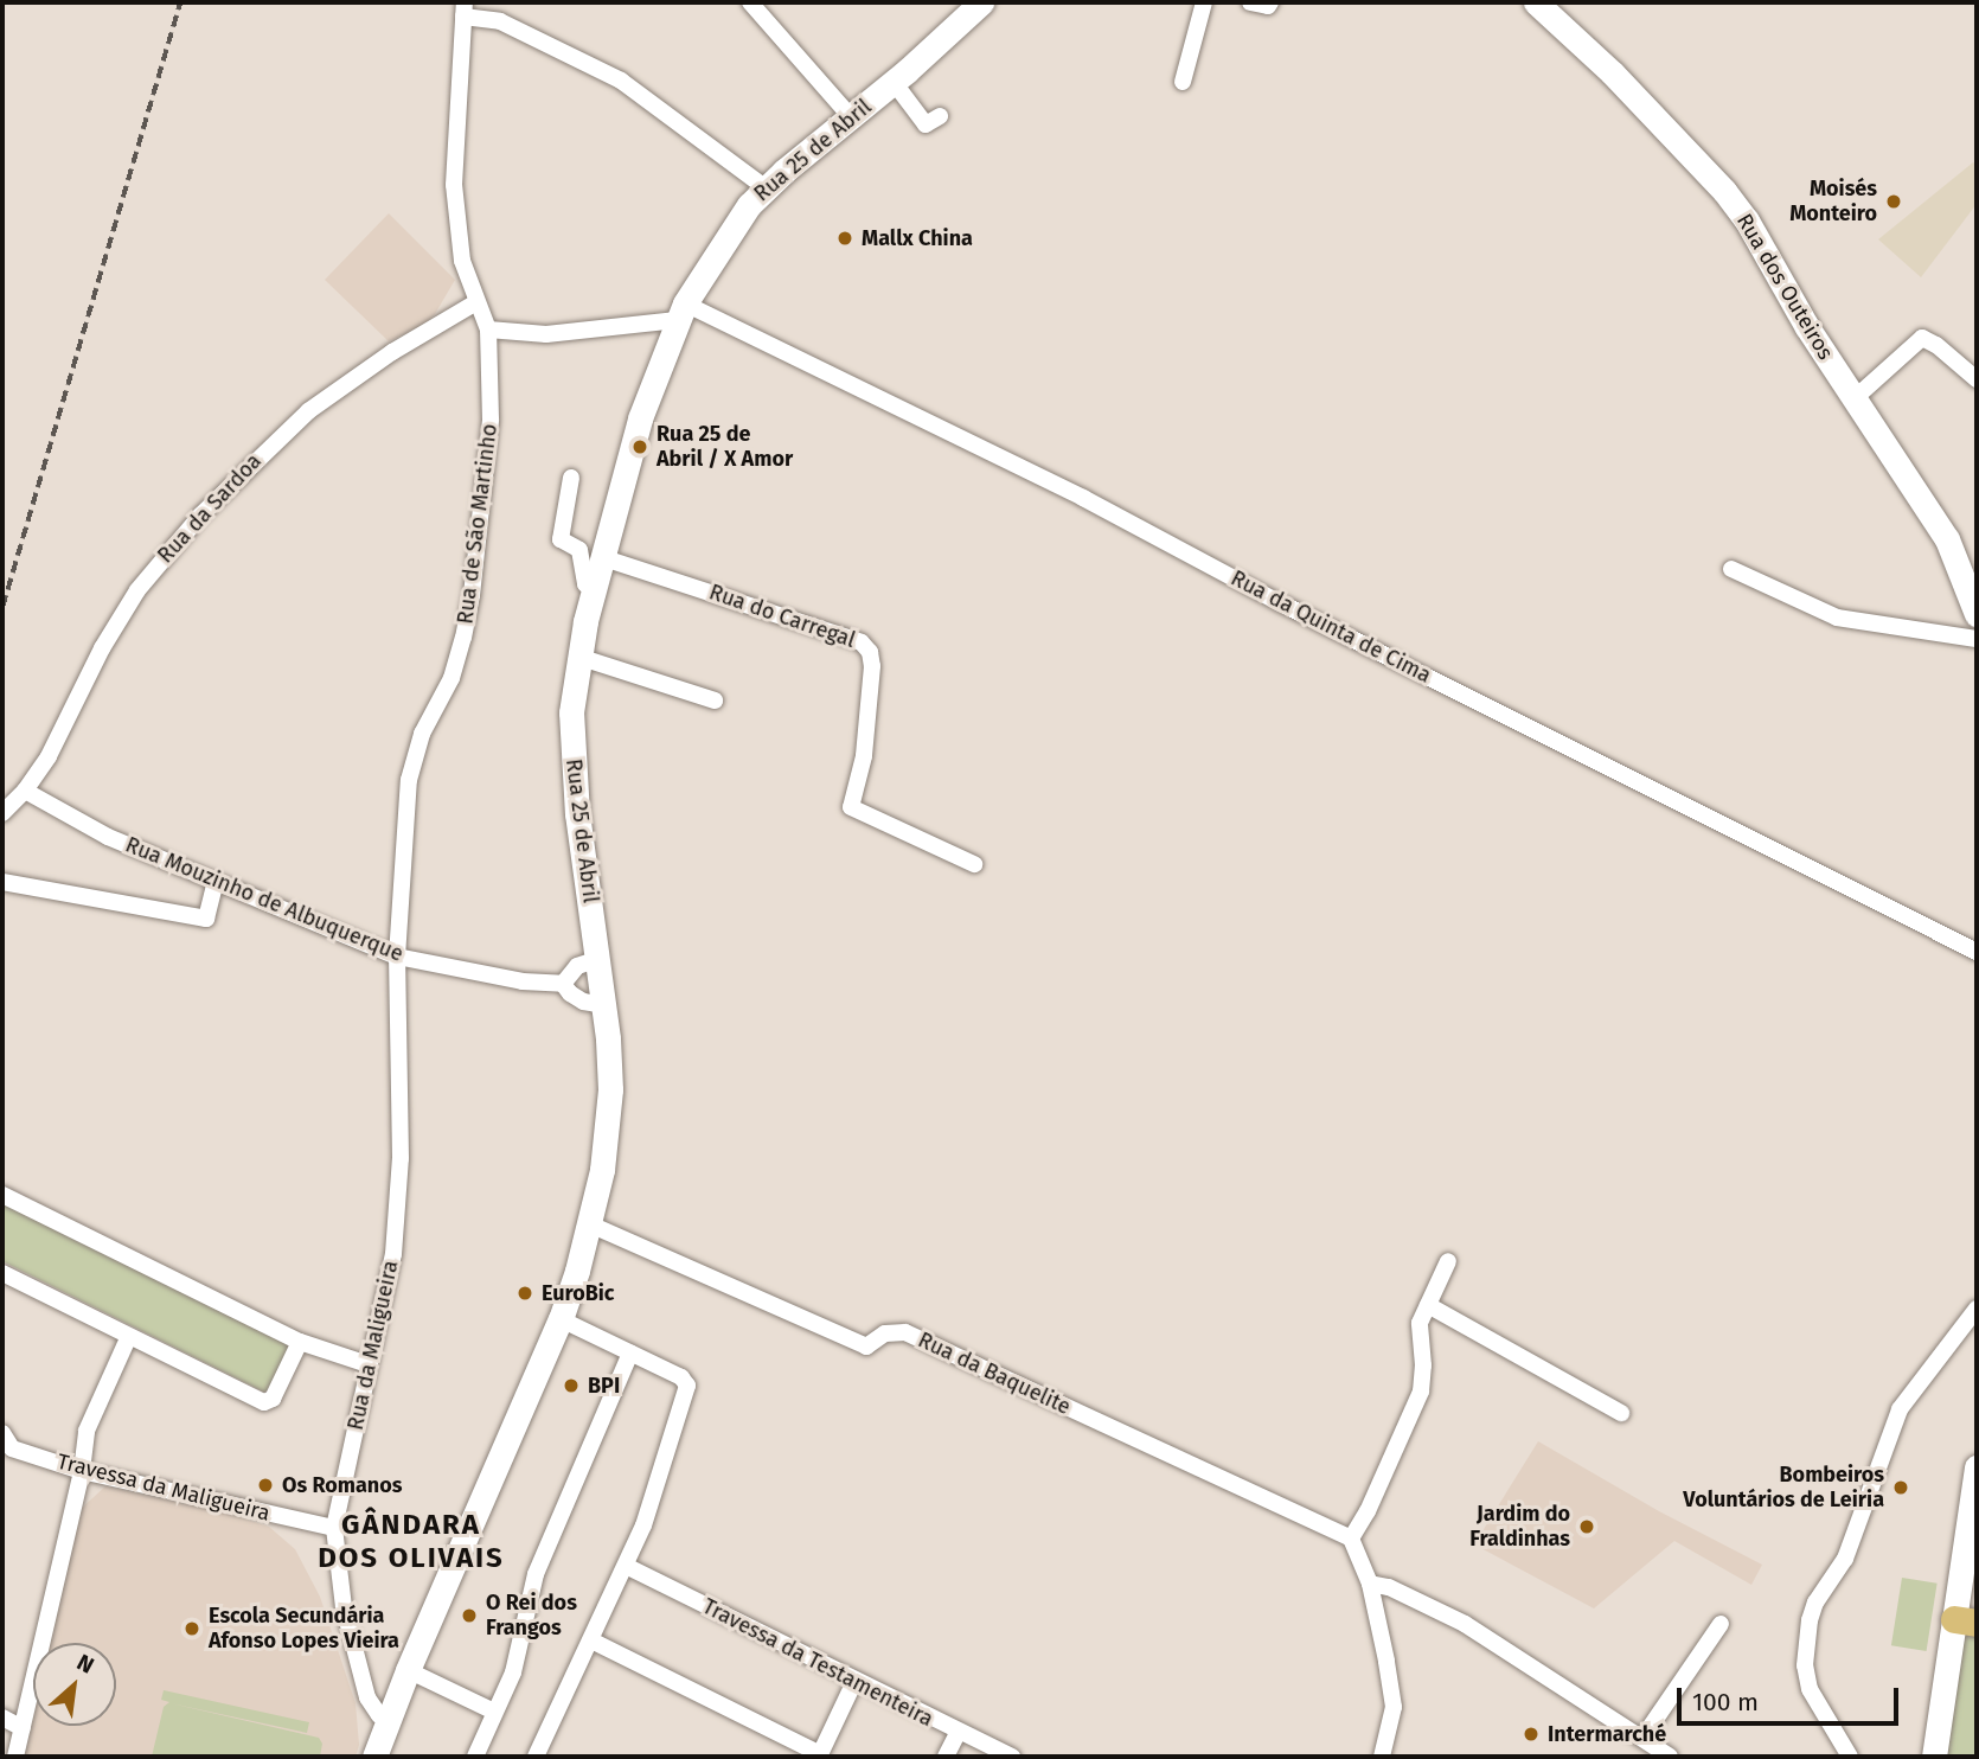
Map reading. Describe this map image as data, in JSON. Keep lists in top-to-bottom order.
{
  "streets": {
    "main road": ["Rua 25 de Abril", "Rua dos Outeiros"],
    "street": [
      "Rua da Sardoa",
      "Rua de São Martinho",
      "Rua do Carregal",
      "Rua da Quinta de Cima",
      "Rua Mouzinho de Albuquerque",
      "Rua da Maligueira",
      "Rua da Baquelite",
      "Travessa da Maligueira",
      "Travessa da Testamenteira"
    ]
  },
  "crossings": [
    ["Rua 25 de Abril", "Rua do Carregal"],
    ["Rua 25 de Abril", "Rua da Quinta de Cima"],
    ["Rua 25 de Abril", "Rua Mouzinho de Albuquerque"],
    ["Rua 25 de Abril", "Rua da Maligueira"],
    ["Rua 25 de Abril", "Rua da Baquelite"],
    ["Rua da Sardoa", "Rua Mouzinho de Albuquerque"],
    ["Rua de São Martinho", "Rua Mouzinho de Albuquerque"],
    ["Rua de São Martinho", "Rua da Maligueira"],
    ["Rua Mouzinho de Albuquerque", "Rua da Maligueira"],
    ["Rua da Maligueira", "Travessa da Maligueira"]
  ],
  "districts": ["GÂNDARA DOS OLIVAIS"],
  "places": [
    "Moisés Monteiro",
    "Mallx China",
    "Rua 25 de Abril / X Amor",
    "EuroBic",
    "BPI",
    "Os Romanos",
    "Bombeiros Voluntários de Leiria",
    "Jardim do Fraldinhas",
    "O Rei dos Frangos",
    "Escola Secundária Afonso Lopes Vieira",
    "Intermarché"
  ],
  "scale_bar": "100 m",
  "north": "top right"
}
